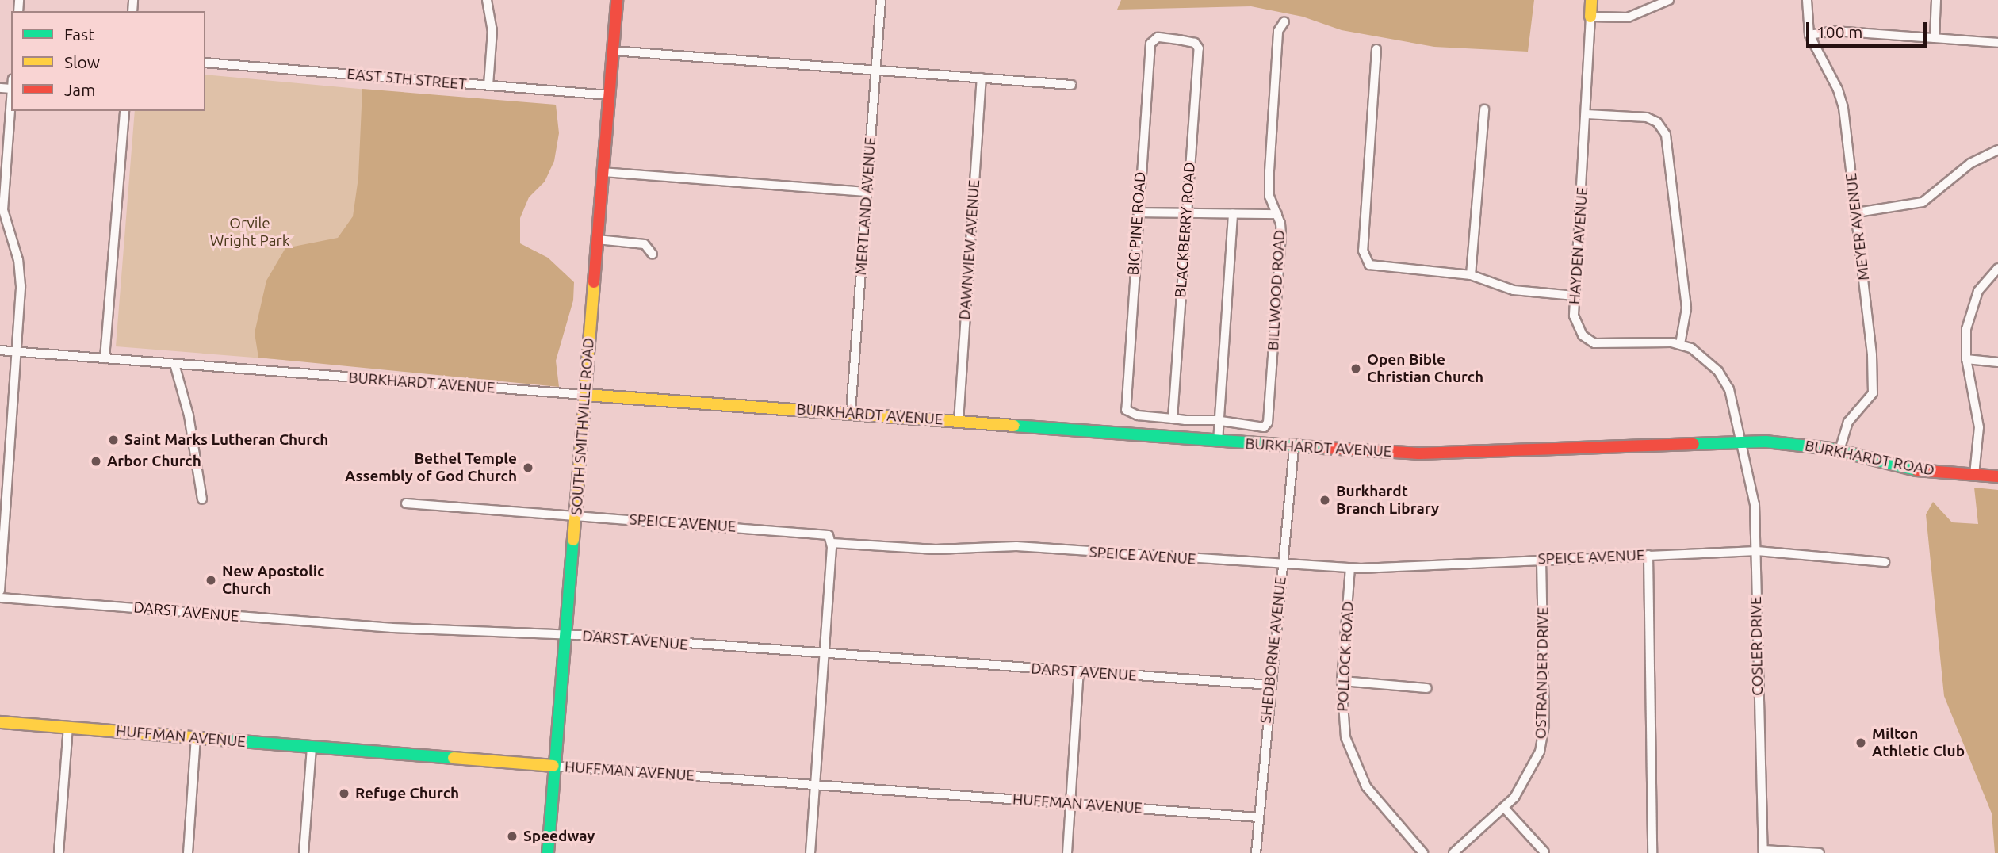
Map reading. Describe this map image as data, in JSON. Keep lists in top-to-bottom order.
{
  "streets": {
    "street": [
      "EAST 5TH STREET",
      "MERTLAND AVENUE",
      "BIG PINE ROAD",
      "MEYER AVENUE",
      "BLACKBERRY ROAD",
      "HAYDEN AVENUE",
      "DAWNVIEW AVENUE",
      "BILLWOOD ROAD",
      "BURKHARDT AVENUE",
      "SOUTH SMITHVILLE ROAD",
      "BURKHARDT ROAD",
      "SPEICE AVENUE",
      "DARST AVENUE",
      "COSLER DRIVE",
      "SHEDBORNE AVENUE",
      "POLLOCK ROAD",
      "OSTRANDER DRIVE",
      "HUFFMAN AVENUE"
    ]
  },
  "crossings": [
    ["EAST 5TH STREET", "SOUTH SMITHVILLE ROAD"],
    ["MERTLAND AVENUE", "BURKHARDT AVENUE"],
    ["BIG PINE ROAD", "BLACKBERRY ROAD"],
    ["MEYER AVENUE", "BURKHARDT ROAD"],
    ["DAWNVIEW AVENUE", "BURKHARDT AVENUE"],
    ["BURKHARDT AVENUE", "SOUTH SMITHVILLE ROAD"],
    ["BURKHARDT AVENUE", "BURKHARDT ROAD"],
    ["BURKHARDT AVENUE", "COSLER DRIVE"],
    ["BURKHARDT AVENUE", "SHEDBORNE AVENUE"],
    ["SOUTH SMITHVILLE ROAD", "SPEICE AVENUE"],
    ["SOUTH SMITHVILLE ROAD", "DARST AVENUE"],
    ["SOUTH SMITHVILLE ROAD", "HUFFMAN AVENUE"],
    ["BURKHARDT ROAD", "COSLER DRIVE"],
    ["SPEICE AVENUE", "COSLER DRIVE"],
    ["SPEICE AVENUE", "SHEDBORNE AVENUE"],
    ["SPEICE AVENUE", "POLLOCK ROAD"],
    ["SPEICE AVENUE", "OSTRANDER DRIVE"],
    ["DARST AVENUE", "SHEDBORNE AVENUE"],
    ["SHEDBORNE AVENUE", "HUFFMAN AVENUE"]
  ],
  "parks": ["Orvile Wright Park"],
  "places": [
    "Open Bible Christian Church",
    "Saint Marks Lutheran Church",
    "Arbor Church",
    "Bethel Temple Assembly of God Church",
    "Burkhardt Branch Library",
    "New Apostolic Church",
    "Milton Athletic Club",
    "Refuge Church",
    "Speedway"
  ],
  "legend": ["Fast", "Slow", "Jam"],
  "scale_bar": "100 m"
}
